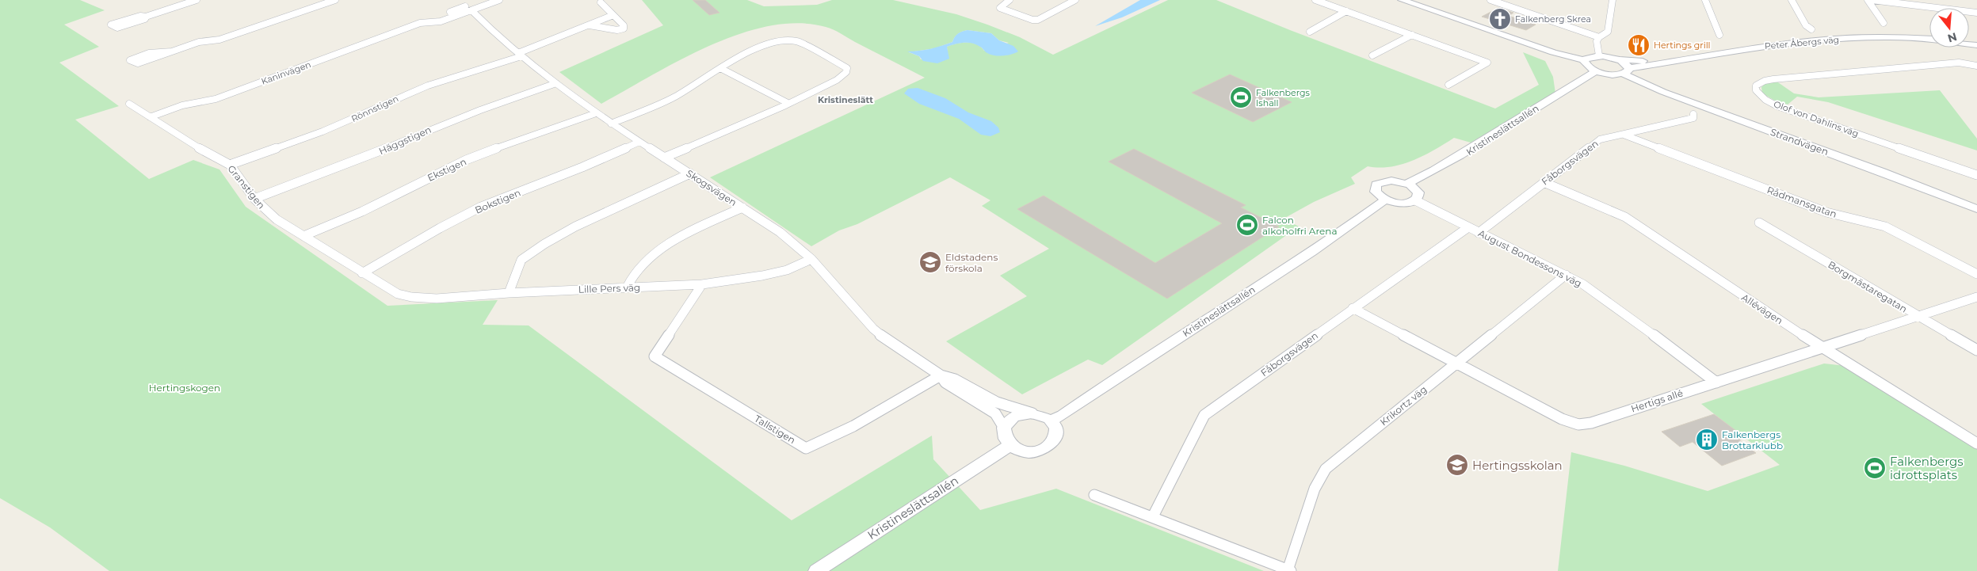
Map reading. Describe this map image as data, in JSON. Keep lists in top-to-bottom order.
{
  "streets": {
    "street": [
      "Peter Åbergs väg",
      "Kaninvägen",
      "Rönnstigen",
      "Olof von Dahlins väg",
      "Kristineslättsallén",
      "Häggstigen",
      "Strandvägen",
      "Fåborgsvägen",
      "Ekstigen",
      "Granstigen",
      "Skogsvägen",
      "Bokstigen",
      "Rådmansgatan",
      "August Bondessons väg",
      "Borgmästaregatan",
      "Lille Pers väg",
      "Allévägen",
      "Hertigs allé",
      "Krikortz väg",
      "Tallstigen"
    ]
  },
  "crossings": [
    ["Peter Åbergs väg", "Strandvägen"],
    ["Kaninvägen", "Granstigen"],
    ["Kaninvägen", "Skogsvägen"],
    ["Rönnstigen", "Granstigen"],
    ["Rönnstigen", "Skogsvägen"],
    ["Kristineslättsallén", "Skogsvägen"],
    ["Häggstigen", "Granstigen"],
    ["Häggstigen", "Skogsvägen"],
    ["Fåborgsvägen", "Rådmansgatan"],
    ["Fåborgsvägen", "August Bondessons väg"],
    ["Fåborgsvägen", "Allévägen"],
    ["Fåborgsvägen", "Hertigs allé"],
    ["Ekstigen", "Granstigen"],
    ["Ekstigen", "Skogsvägen"],
    ["Granstigen", "Bokstigen"],
    ["Granstigen", "Lille Pers väg"],
    ["Skogsvägen", "Bokstigen"],
    ["Skogsvägen", "Lille Pers väg"],
    ["Skogsvägen", "Tallstigen"],
    ["August Bondessons väg", "Hertigs allé"],
    ["August Bondessons väg", "Krikortz väg"],
    ["Borgmästaregatan", "Hertigs allé"],
    ["Lille Pers väg", "Tallstigen"],
    ["Allévägen", "Hertigs allé"],
    ["Hertigs allé", "Krikortz väg"]
  ],
  "districts": ["Kristineslätt"],
  "parks": ["Hertingskogen"],
  "places": {
    "church": ["Falkenberg Skrea"],
    "restaurant": ["Hertings grill"],
    "sports": ["Falkenbergs Ishall", "Falcon alkoholfri Arena", "Falkenbergs idrottsplats"],
    "school or university": ["Eldstadens förskola", "Hertingsskolan"],
    "building": ["Falkenbergs Brottarklubb"]
  },
  "north": "bottom"
}
